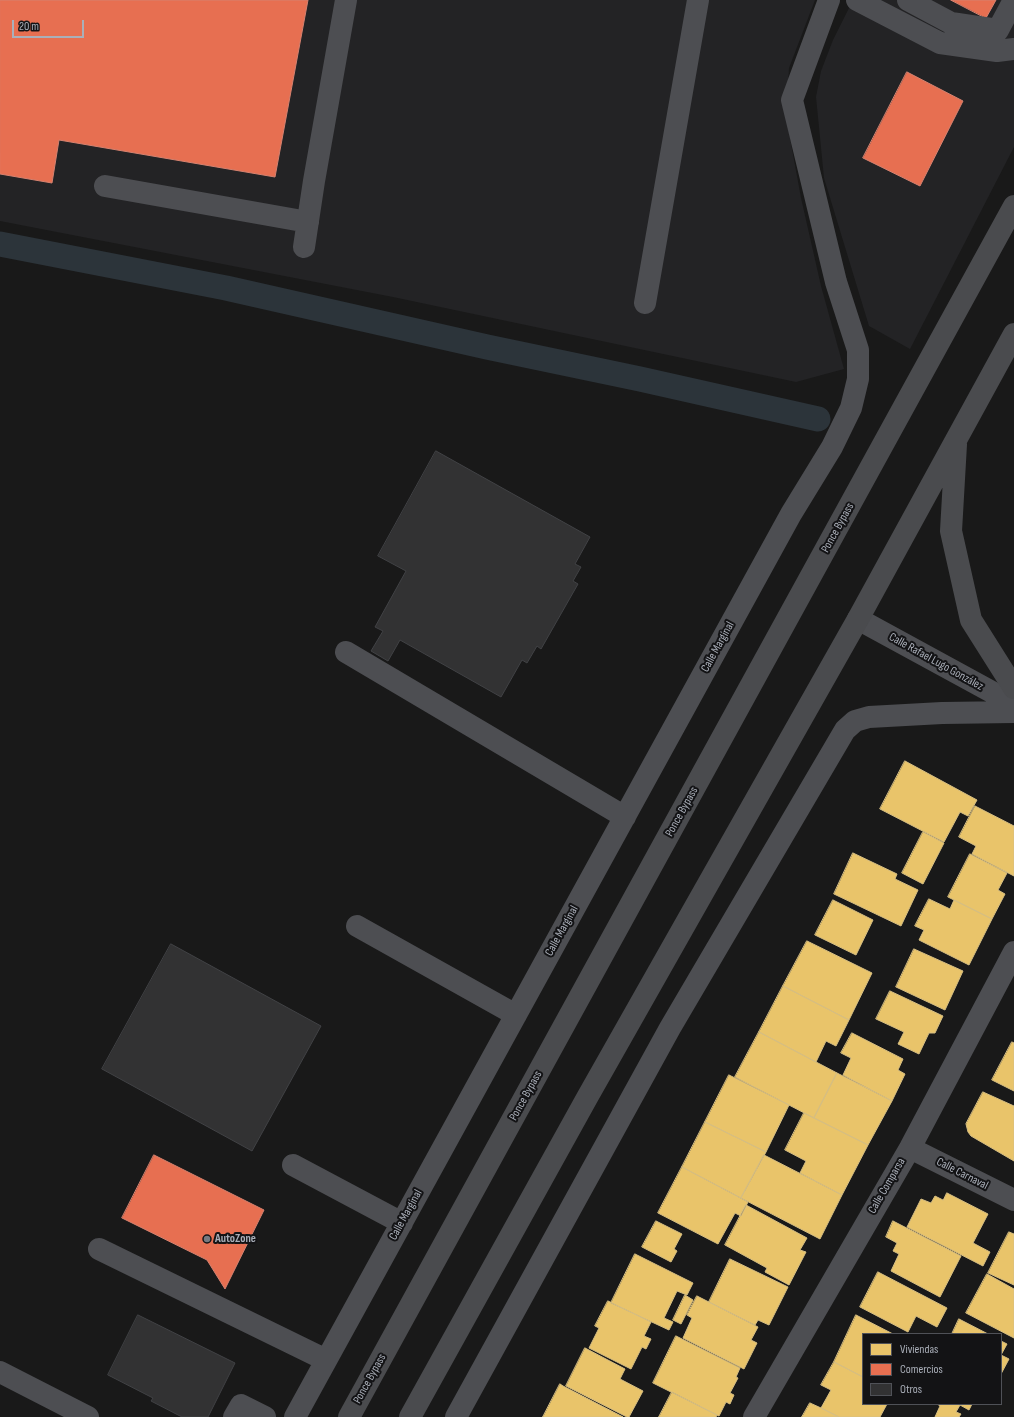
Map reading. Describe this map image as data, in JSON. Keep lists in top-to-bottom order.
{
  "streets": {
    "highway": ["Ponce Bypass"],
    "street": [
      "Calle Marginal",
      "Calle Rafael Lugo González",
      "Calle Carnaval",
      "Calle Comparsa"
    ]
  },
  "crossings": [
    ["Calle Carnaval", "Calle Comparsa"]
  ],
  "places": ["AutoZone"],
  "legend": ["Viviendas", "Comercios", "Otros"],
  "scale_bar": "20 m"
}
